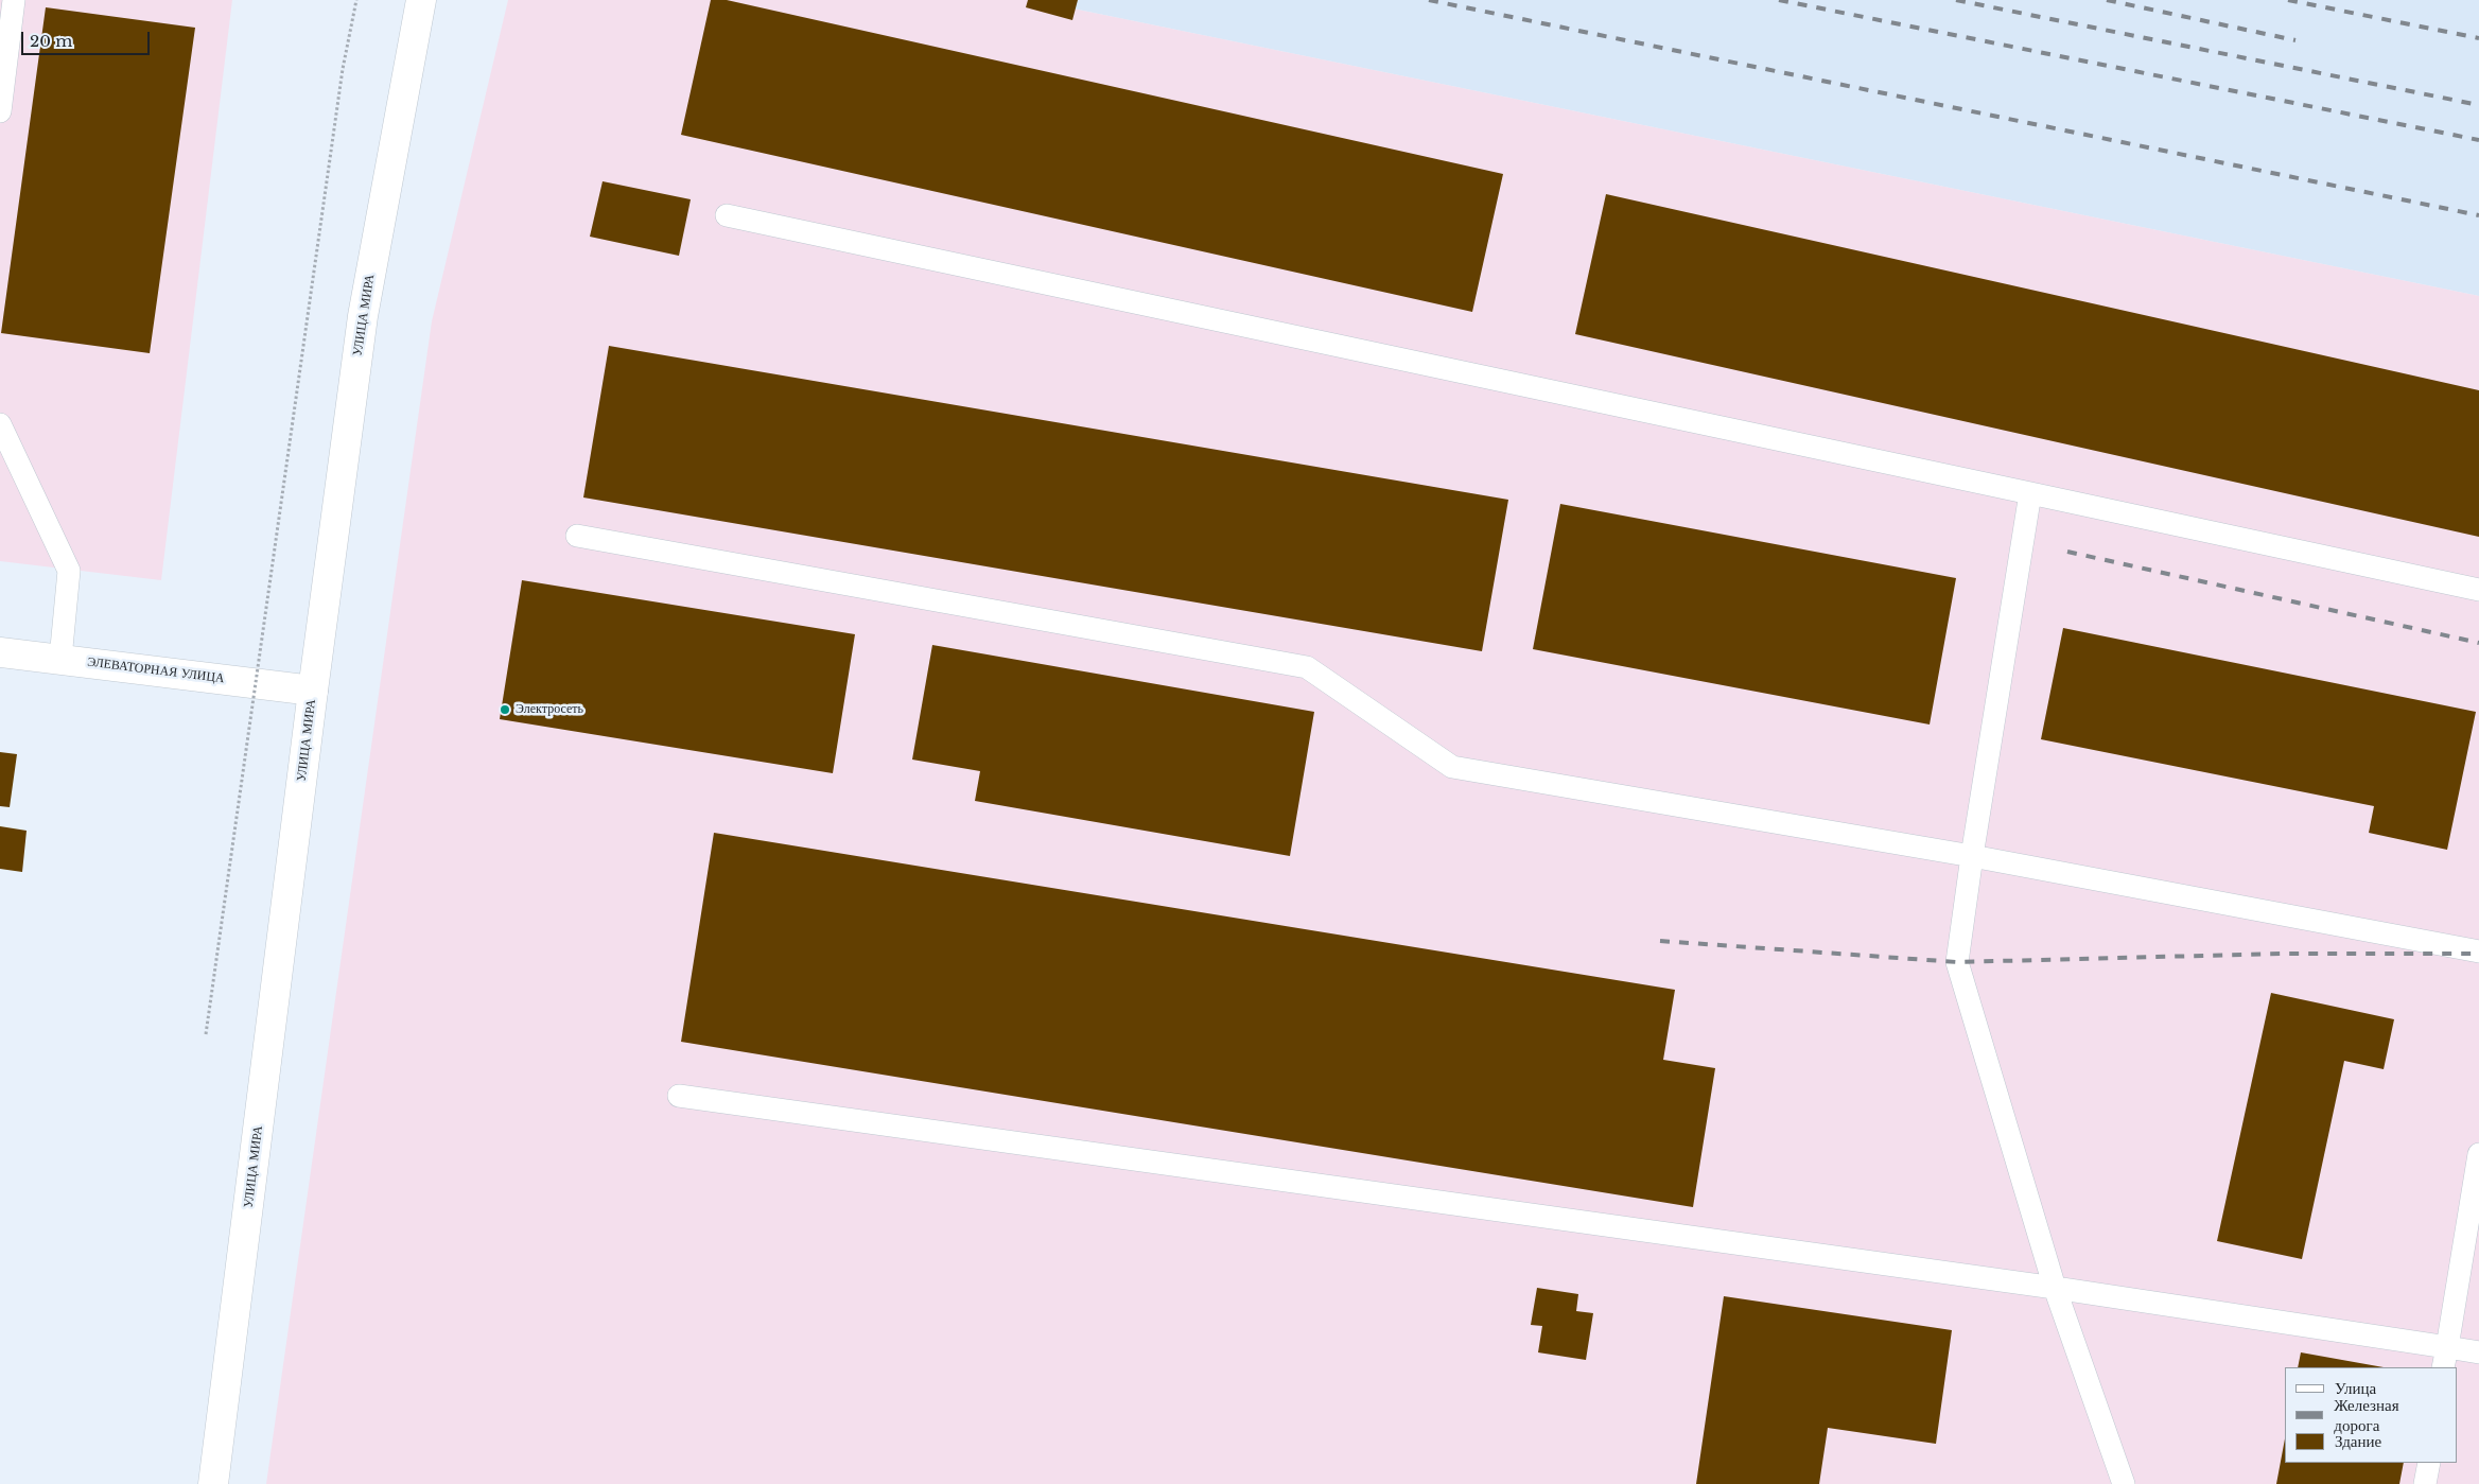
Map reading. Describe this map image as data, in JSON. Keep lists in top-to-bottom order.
{
  "streets": {
    "main road": ["УЛИЦА МИРА", "ЭЛЕВАТОРНАЯ УЛИЦА"]
  },
  "crossings": [
    ["УЛИЦА МИРА", "ЭЛЕВАТОРНАЯ УЛИЦА"]
  ],
  "places": ["Электросеть"],
  "legend": ["Улица", "Железная дорога", "Здание"],
  "scale_bar": "20 m"
}
